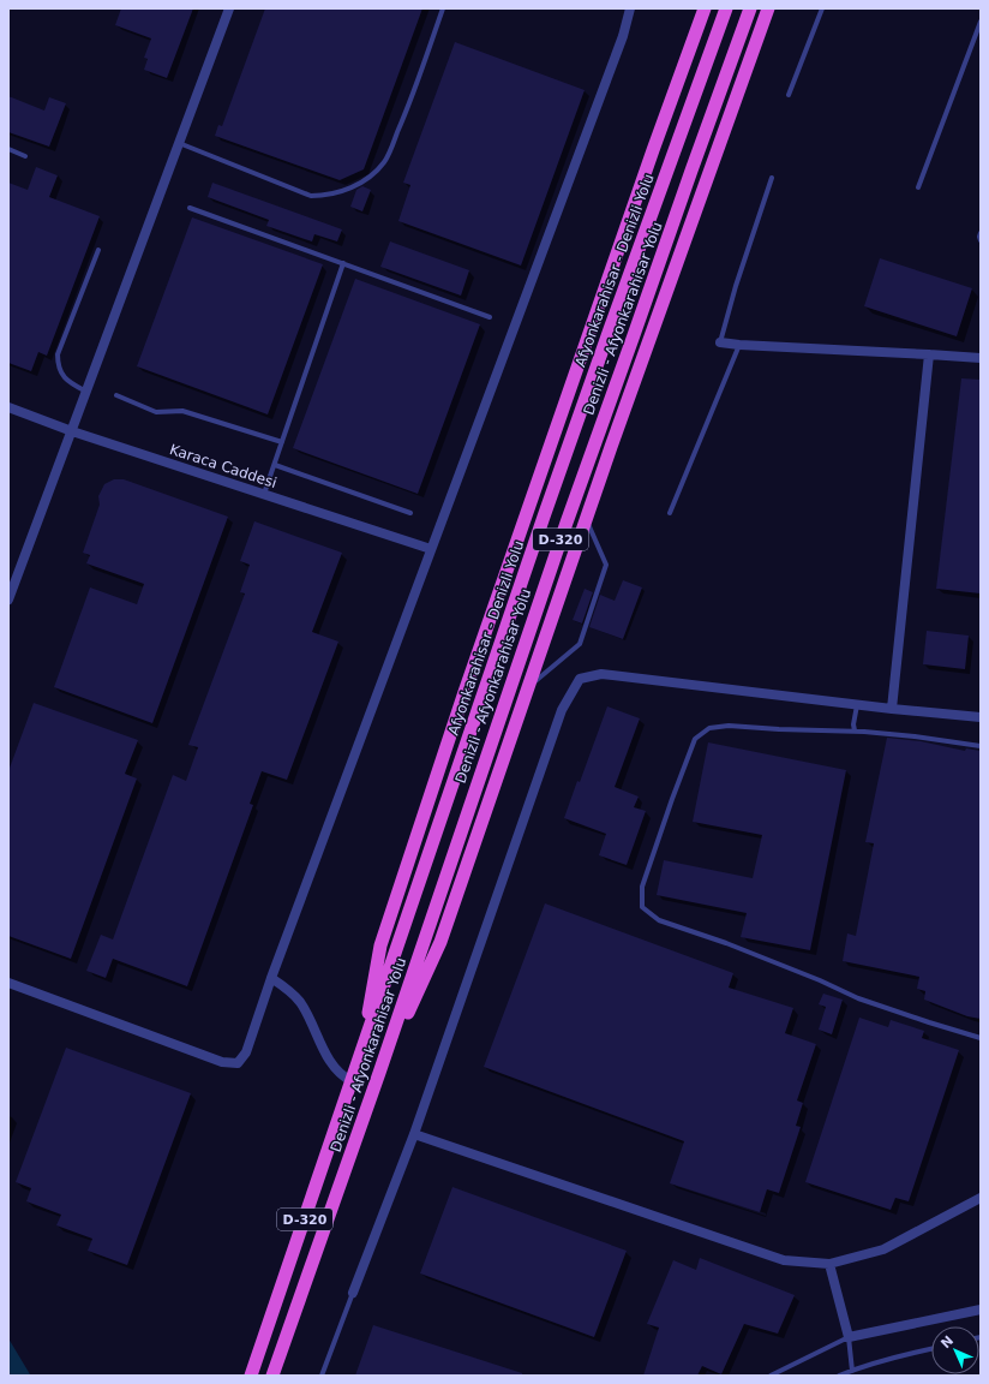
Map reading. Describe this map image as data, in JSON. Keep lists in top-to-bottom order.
{
  "streets": {
    "highway": ["Afyonkarahisar - Denizli Yolu", "Denizli - Afyonkarahisar Yolu", "D-320"],
    "street": ["Karaca Caddesi"]
  },
  "crossings": [
    ["Afyonkarahisar - Denizli Yolu", "Denizli - Afyonkarahisar Yolu"]
  ],
  "north": "top left"
}
